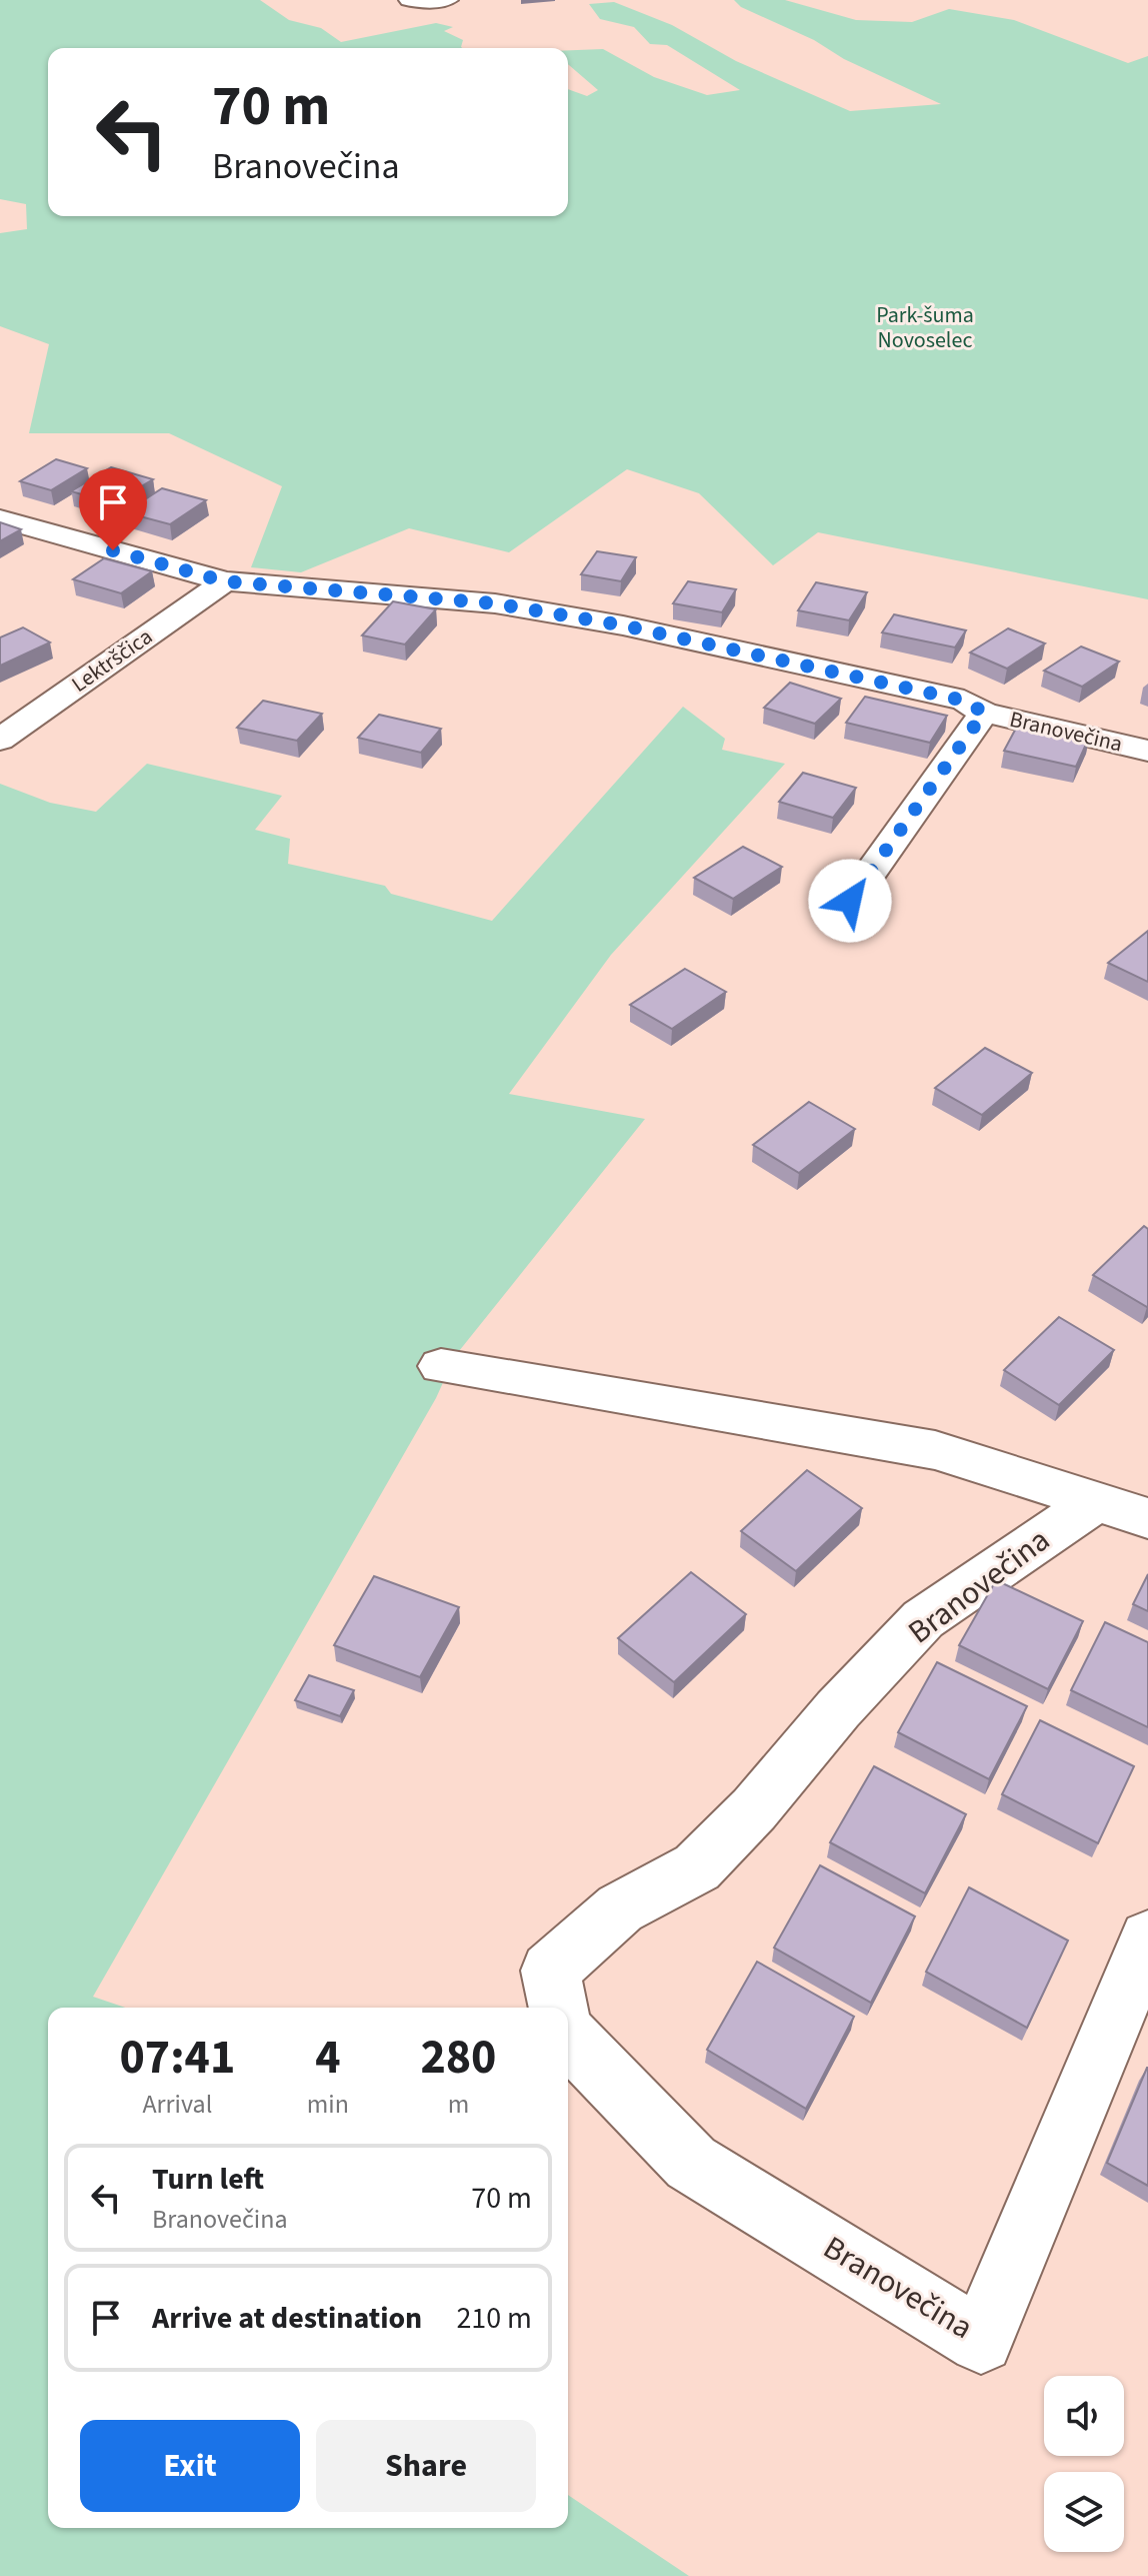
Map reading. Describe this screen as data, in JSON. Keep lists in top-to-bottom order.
{
  "streets": {
    "street": ["Lektrščica", "Branovečina"]
  },
  "crossings": [
    ["Lektrščica", "Branovečina"]
  ],
  "parks": ["Park-šuma Novoselec"],
  "page": {
    "turn": ["70 m", "Branovečina"],
    "eta": [
      "07:41",
      "Arrival",
      "4",
      "min",
      "280",
      "m"
    ],
    "list": [
      {
        "name": "Turn left",
        "note": "Branovečina",
        "value": "70 m"
      },
      {
        "name": "Arrive at destination",
        "value": "210 m"
      }
    ],
    "buttons": ["Exit", "Share"]
  }
}
